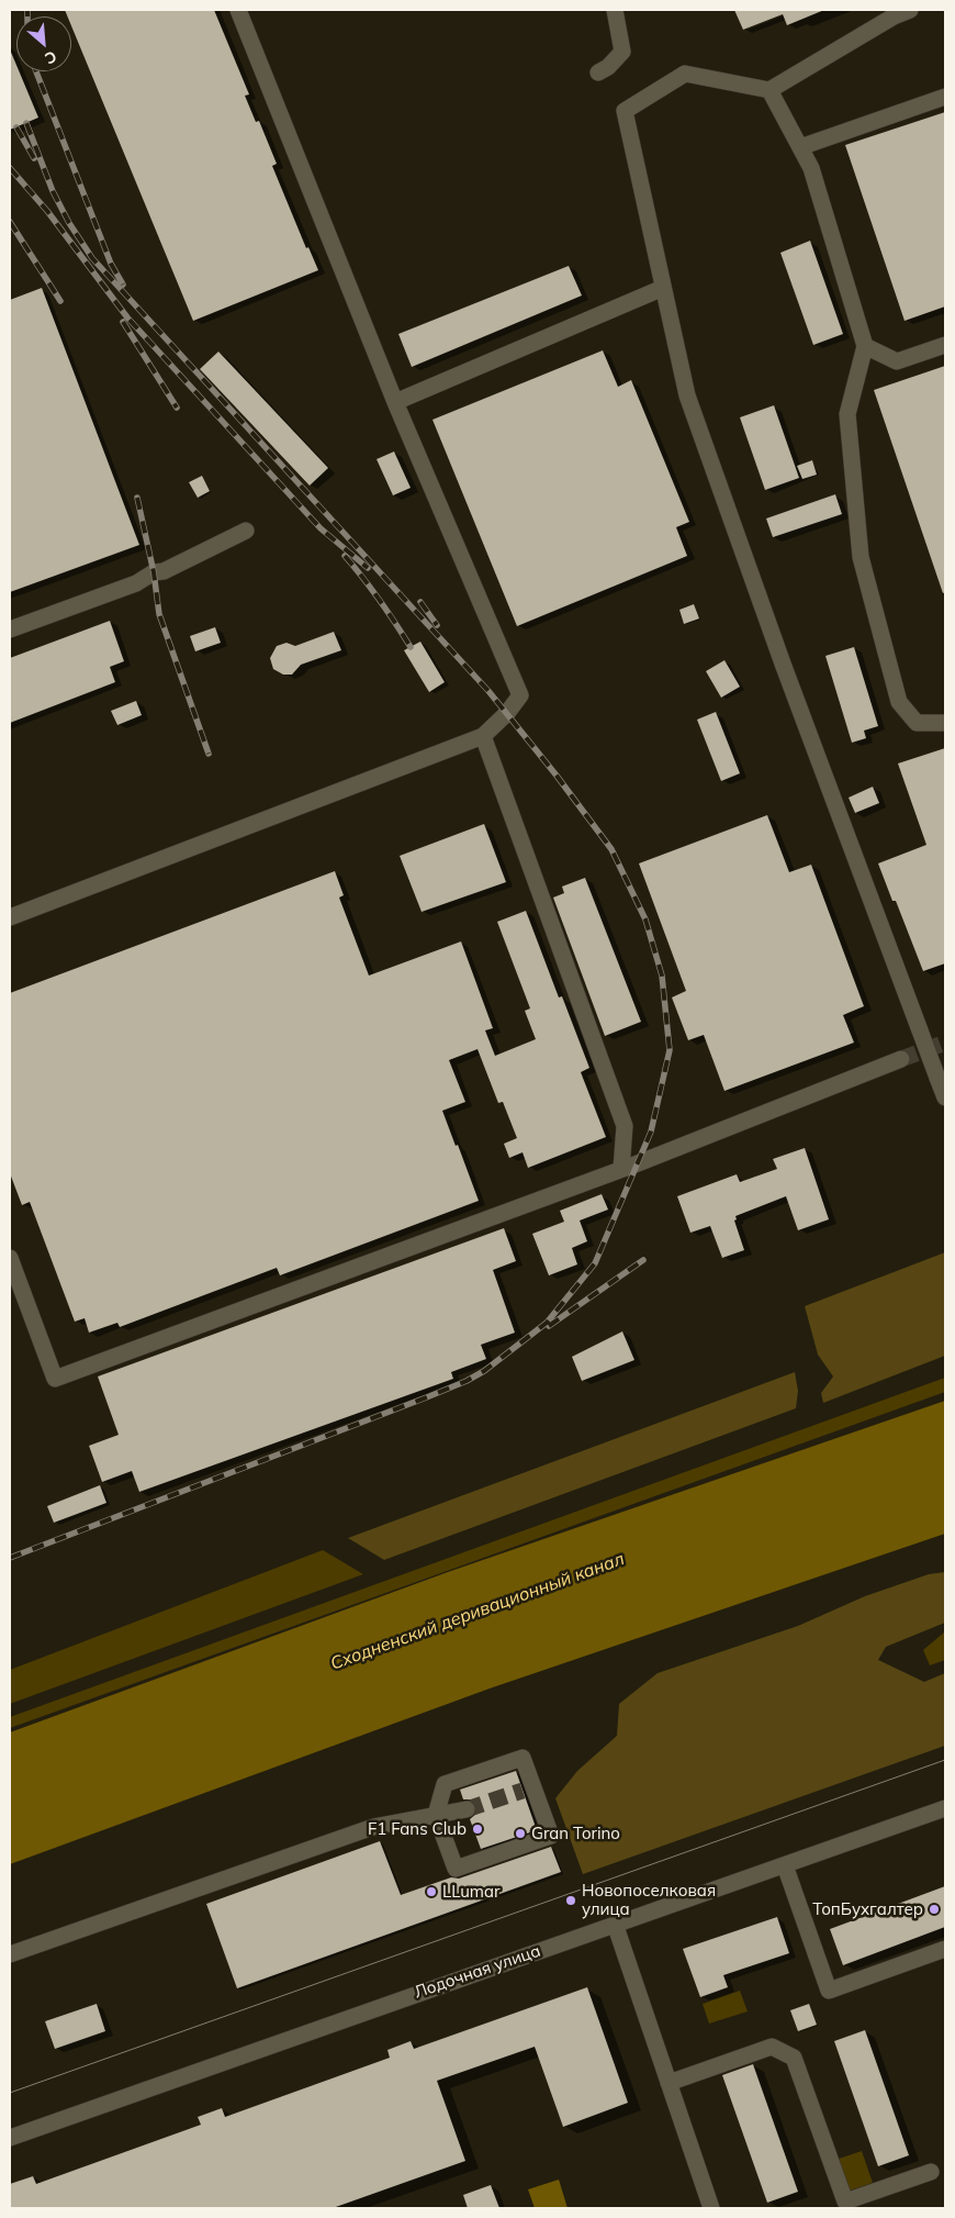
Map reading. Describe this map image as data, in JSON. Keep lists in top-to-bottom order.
{
  "streets": {
    "street": ["Лодочная улица"]
  },
  "water": ["Сходненский деривационный канал"],
  "places": [
    "F1 Fans Club",
    "Gran Torino",
    "LLumar",
    "Новопоселковая улица",
    "ТопБухгалтер"
  ],
  "north": "bottom right"
}
